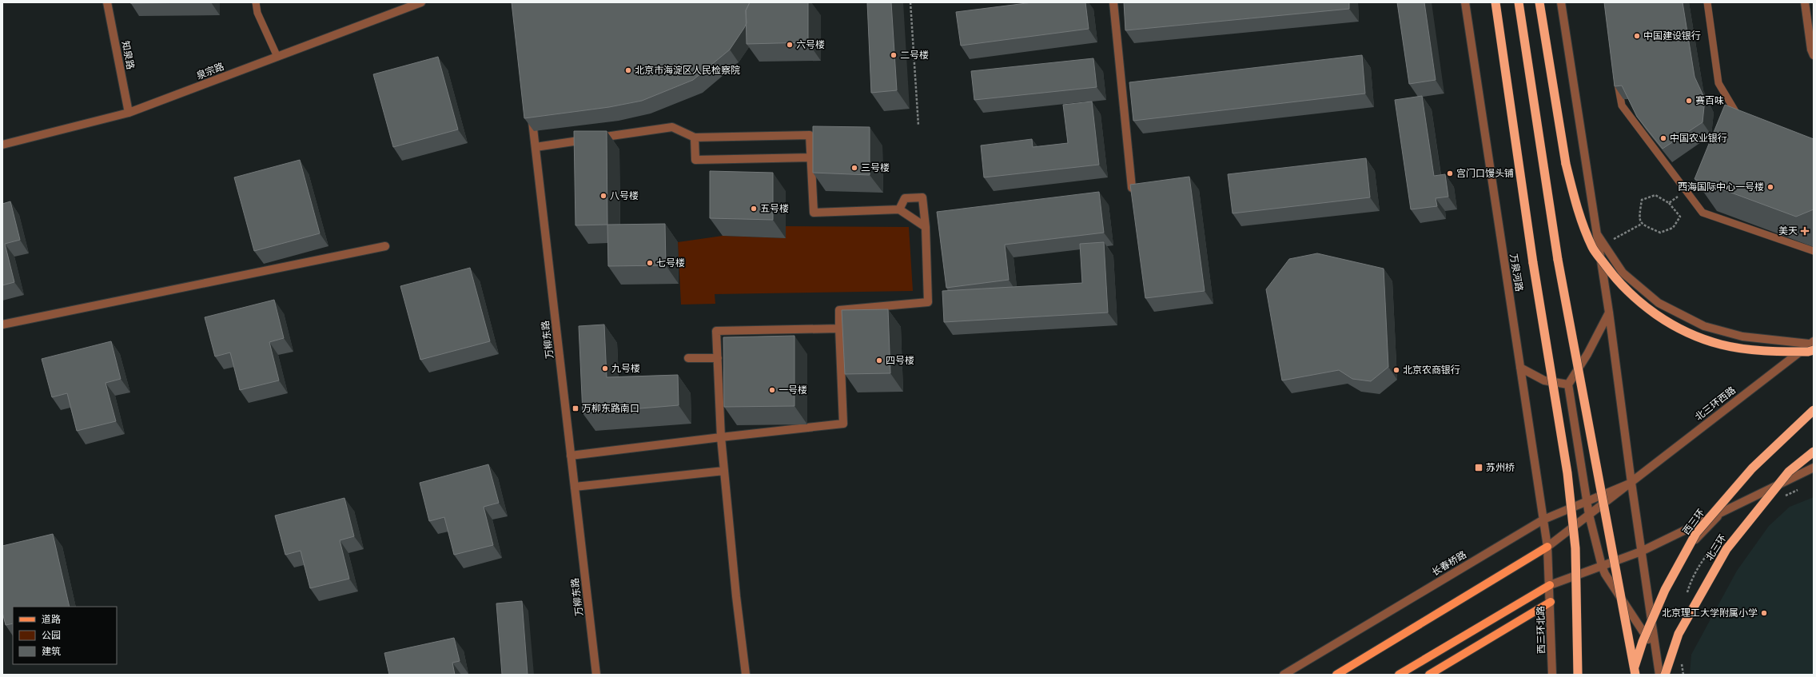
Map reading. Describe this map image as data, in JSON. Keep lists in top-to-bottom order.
{
  "streets": {
    "highway": ["万泉河路", "西三环", "北三环"],
    "street": [
      "知泉路",
      "泉宗路",
      "万柳东路",
      "北三环西路",
      "长春桥路",
      "西三环北路"
    ]
  },
  "crossings": [
    ["知泉路", "泉宗路"],
    ["万泉河路", "长春桥路"],
    ["万泉河路", "西三环北路"],
    ["北三环西路", "长春桥路"]
  ],
  "places": {
    "other": [
      "中国建设银行",
      "六号楼",
      "二号楼",
      "北京市海淀区人民检察院",
      "赛百味",
      "中国农业银行",
      "三号楼",
      "宫门口馒头铺",
      "西海国际中心一号楼",
      "八号楼",
      "五号楼",
      "七号楼",
      "四号楼",
      "九号楼",
      "北京农商银行",
      "一号楼",
      "北京理工大学附属小学"
    ],
    "health": ["美天"],
    "transit": ["万柳东路南口", "苏州桥"]
  },
  "legend": ["道路", "公园", "建筑"]
}
